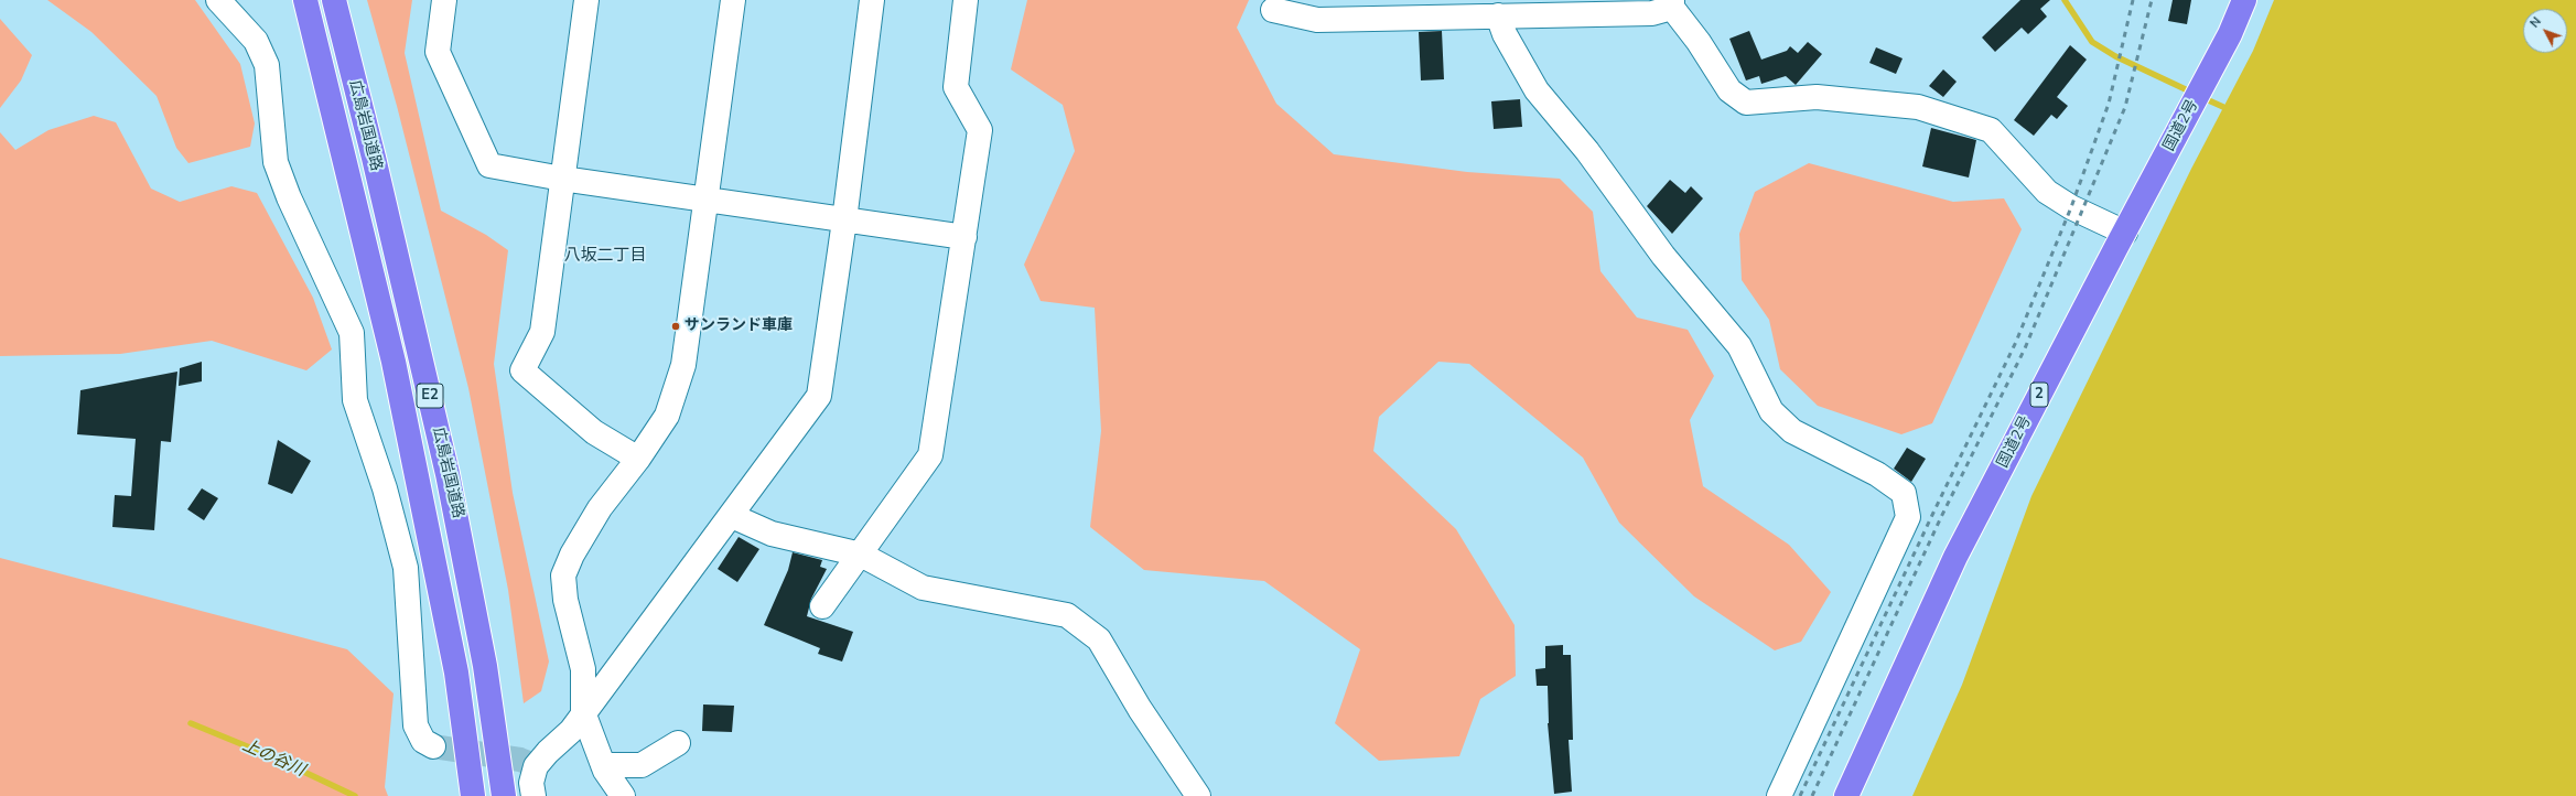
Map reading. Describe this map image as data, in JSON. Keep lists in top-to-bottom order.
{
  "streets": {
    "highway": [
      "広島岩国道路",
      "国道2号",
      "2",
      "E2"
    ]
  },
  "districts": ["八坂二丁目"],
  "water": ["上の谷川"],
  "places": ["サンランド車庫"],
  "north": "top left"
}
